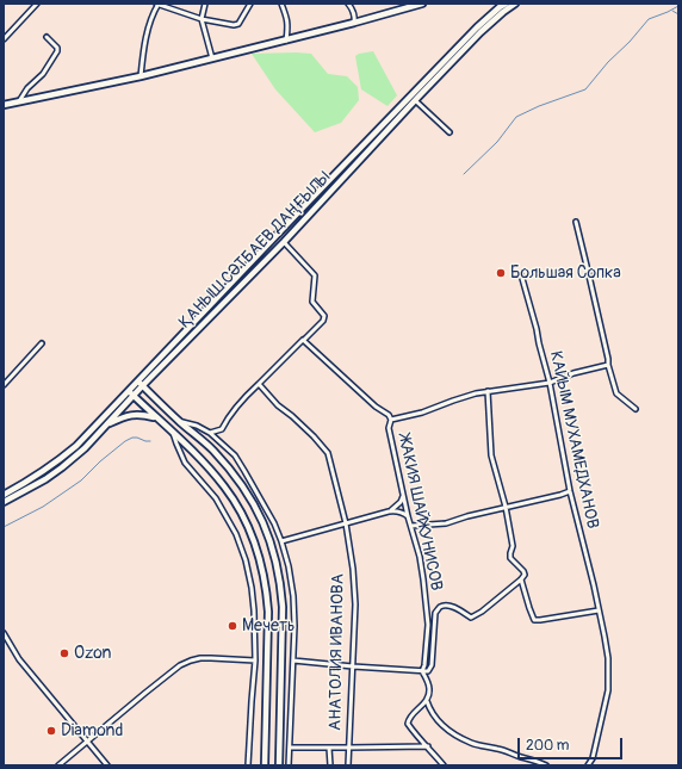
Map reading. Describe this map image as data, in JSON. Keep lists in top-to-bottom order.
{
  "streets": {
    "main road": ["ҚАНЫШ СӘТБАЕВ ДАҢҒЫЛЫ"],
    "street": ["КАЙЫМ МУХАМЕДХАНОВ", "ЖАКИЯ ШАЙЖУНИСОВ", "АНАТОЛИЯ ИВАНОВА"]
  },
  "places": [
    "Большая Сопка",
    "Мечеть",
    "Ozon",
    "Diamond"
  ],
  "scale_bar": "200 m"
}
